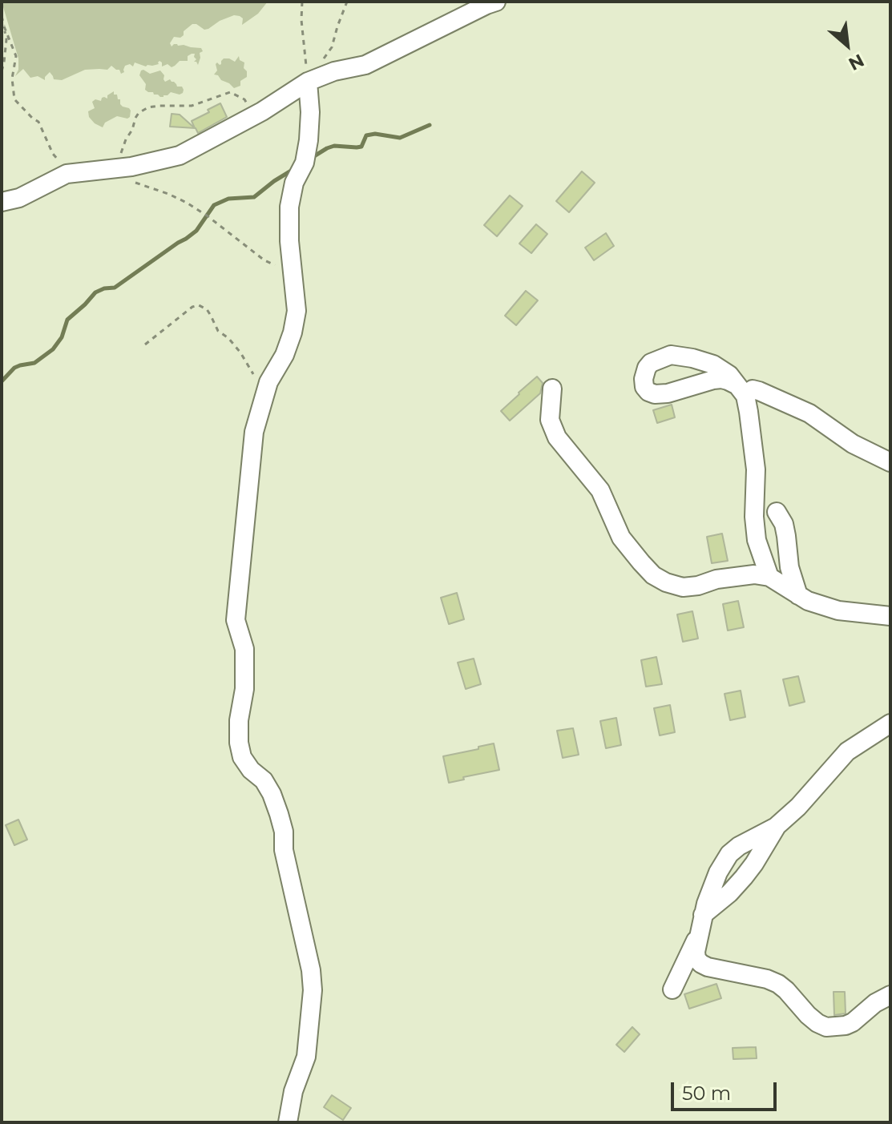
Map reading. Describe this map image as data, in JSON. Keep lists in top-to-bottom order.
{
  "scale_bar": "50 m",
  "north": "bottom right"
}
